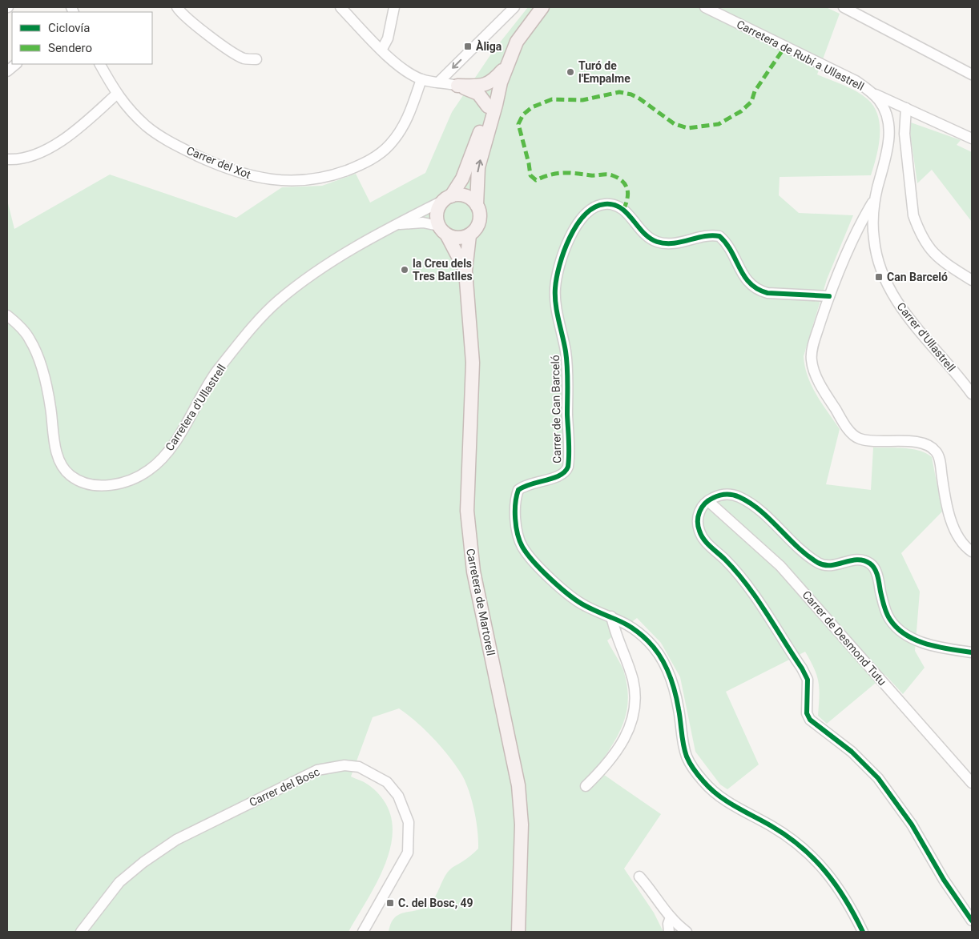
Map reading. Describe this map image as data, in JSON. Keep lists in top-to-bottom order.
{
  "streets": {
    "main road": ["Carretera de Martorell"],
    "street": [
      "Carretera de Rubí a Ullastrell",
      "Carrer del Xot",
      "Carrer d'Ullastrell",
      "Carretera d'Ullastrell",
      "Carrer de Can Barceló",
      "Carrer de Desmond Tutu",
      "Carrer del Bosc"
    ]
  },
  "crossings": [
    ["Carretera de Rubí a Ullastrell", "Carrer d'Ullastrell"],
    ["Carretera d'Ullastrell", "Carretera de Martorell"]
  ],
  "places": {
    "transit": ["Àliga", "Can Barceló", "C. del Bosc, 49"],
    "other": ["Turó de l'Empalme", "la Creu dels Tres Batlles"]
  },
  "legend": ["Ciclovía", "Sendero"]
}
